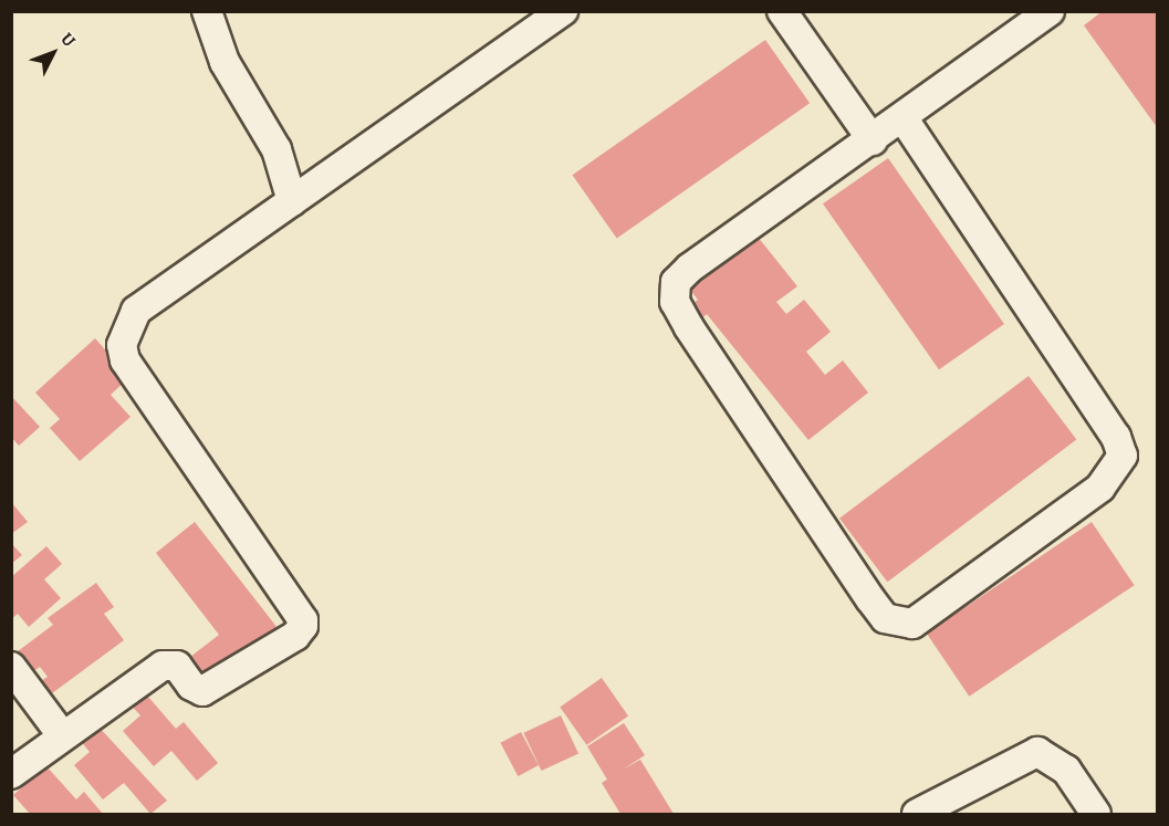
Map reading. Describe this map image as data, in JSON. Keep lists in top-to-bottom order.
{
  "north": "top right"
}
